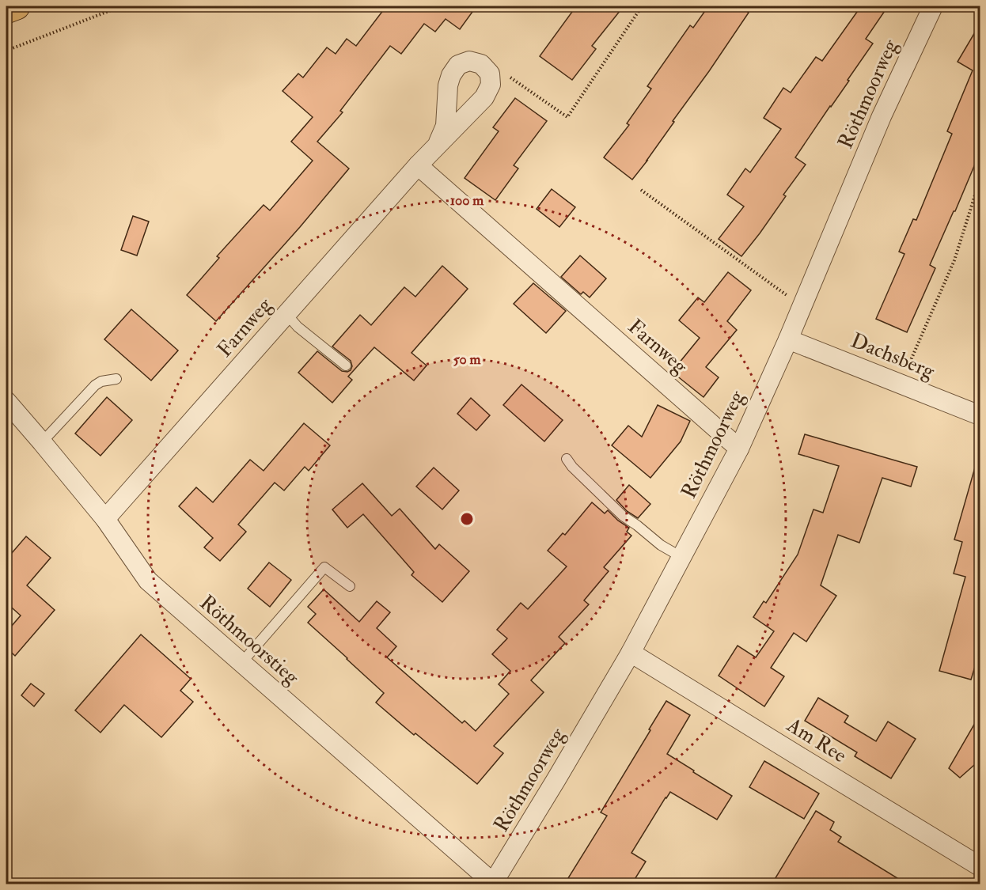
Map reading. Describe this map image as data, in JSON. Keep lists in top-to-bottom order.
{
  "streets": {
    "street": [
      "Röthmoorweg",
      "Farnweg",
      "Dachsberg",
      "Röthmoorstieg",
      "Am Ree"
    ]
  },
  "crossings": [
    ["Röthmoorweg", "Farnweg"],
    ["Röthmoorweg", "Dachsberg"],
    ["Röthmoorweg", "Röthmoorstieg"],
    ["Röthmoorweg", "Am Ree"],
    ["Farnweg", "Röthmoorstieg"]
  ],
  "rings": ["100 m", "50 m"]
}
